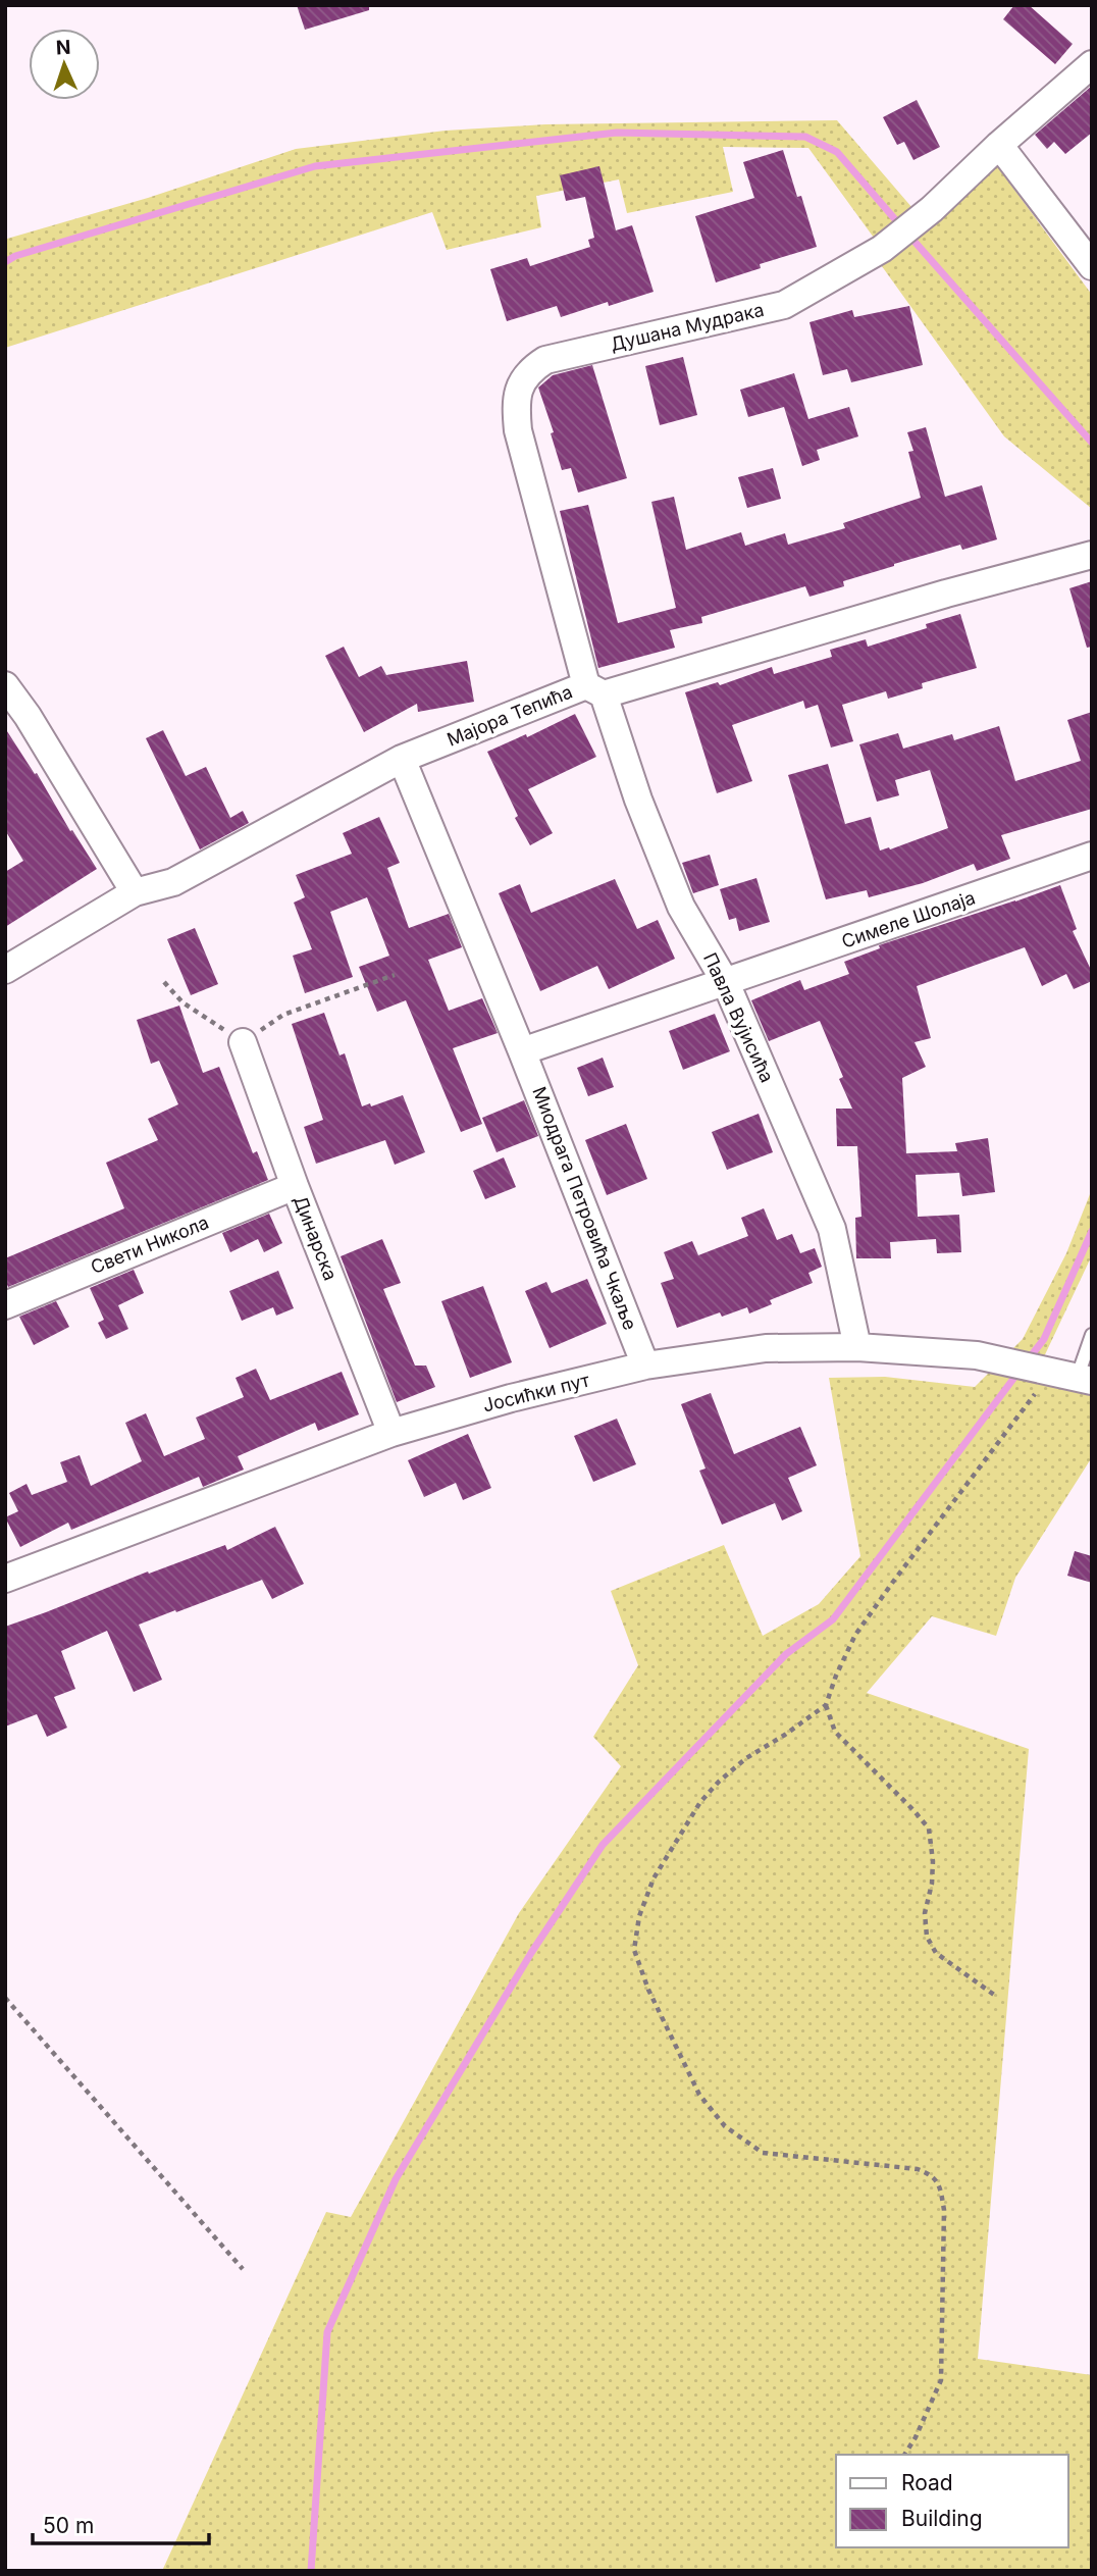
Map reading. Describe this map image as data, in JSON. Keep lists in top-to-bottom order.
{
  "streets": {
    "street": [
      "Душана Мудрака",
      "Мајора Тепића",
      "Симеле Шолаја",
      "Павла Вујисића",
      "Миодрага Петровића Чкаље",
      "Динарска",
      "Свети Никола",
      "Јосићки пут"
    ]
  },
  "crossings": [
    ["Душана Мудрака", "Мајора Тепића"],
    ["Душана Мудрака", "Павла Вујисића"],
    ["Мајора Тепића", "Павла Вујисића"],
    ["Мајора Тепића", "Миодрага Петровића Чкаље"],
    ["Симеле Шолаја", "Павла Вујисића"],
    ["Павла Вујисића", "Јосићки пут"],
    ["Миодрага Петровића Чкаље", "Јосићки пут"],
    ["Динарска", "Свети Никола"],
    ["Динарска", "Јосићки пут"]
  ],
  "legend": ["Road", "Building"],
  "scale_bar": "50 m",
  "north": "top"
}
